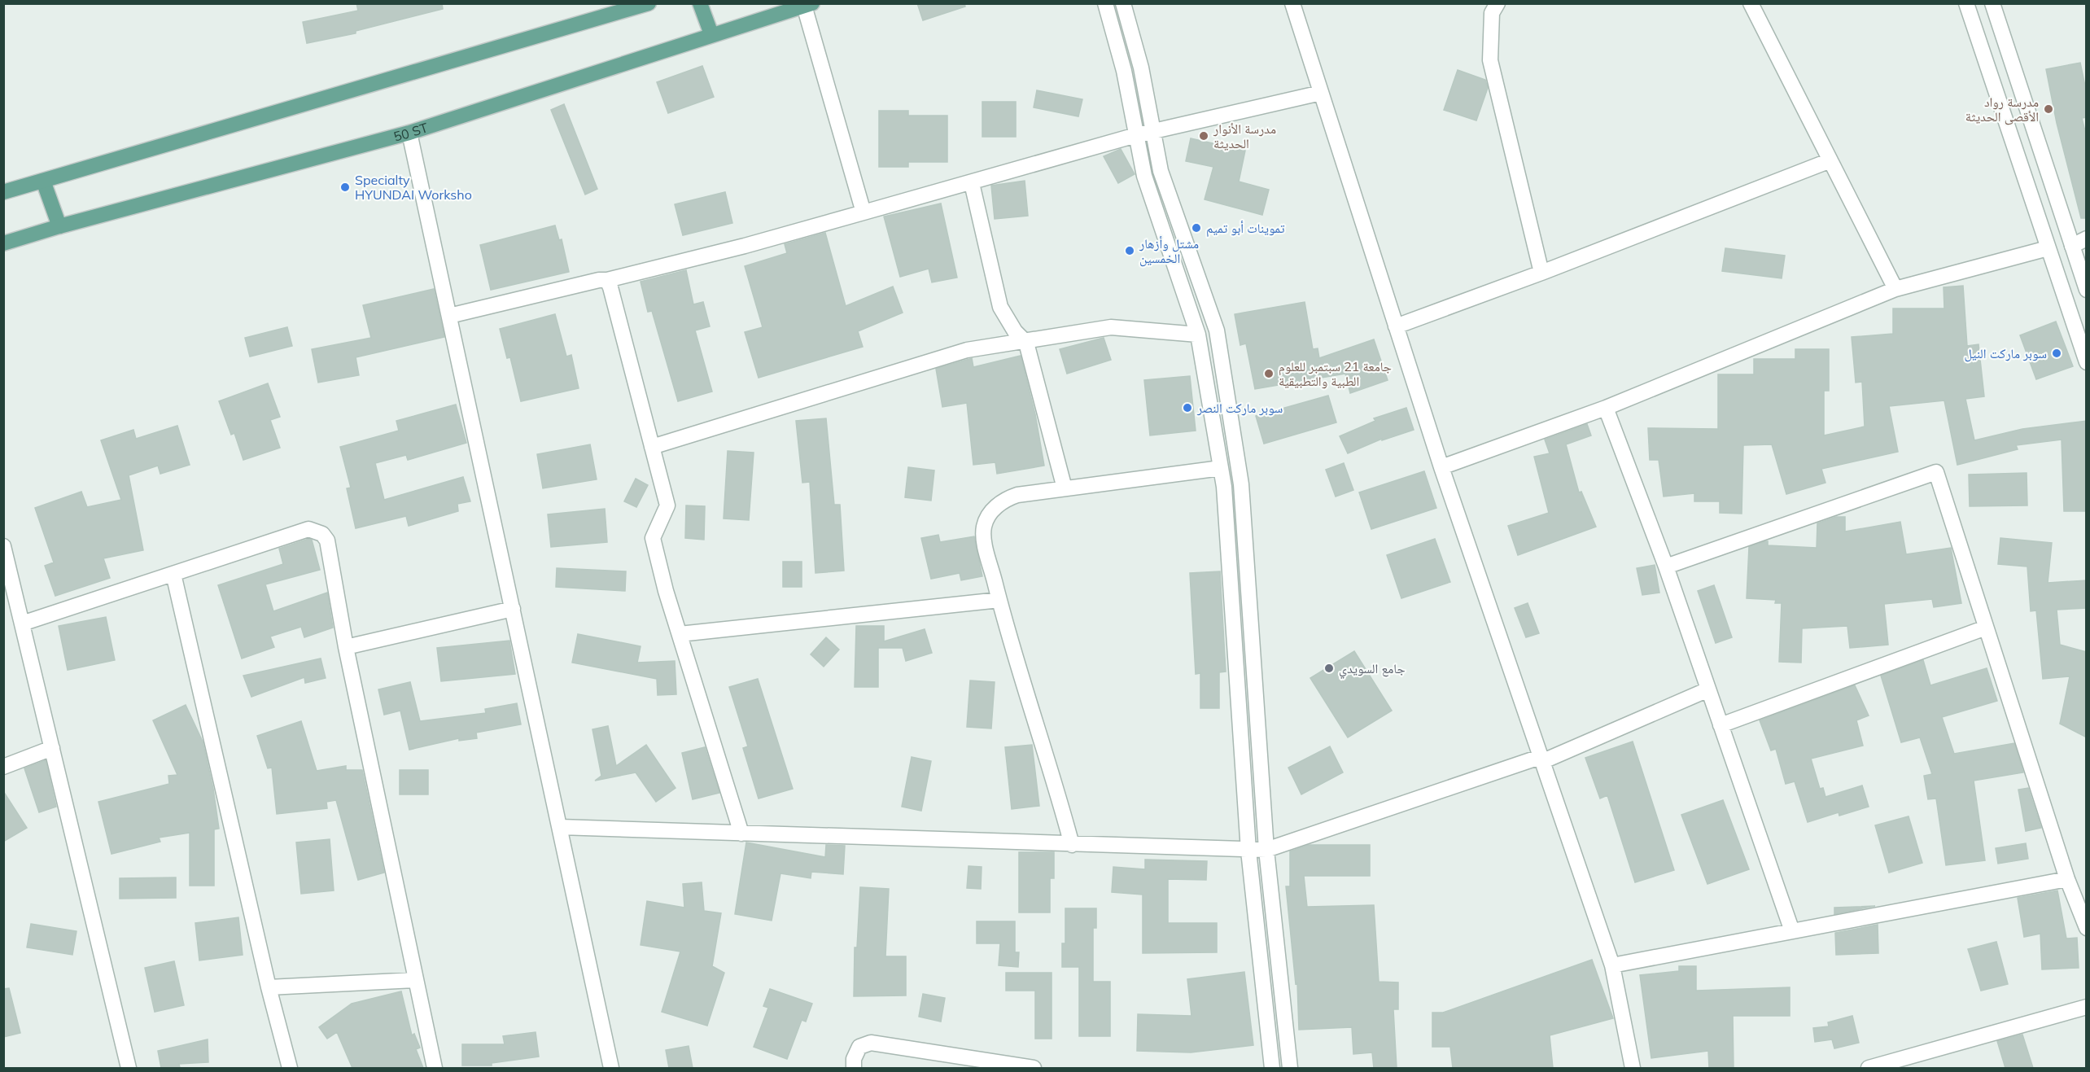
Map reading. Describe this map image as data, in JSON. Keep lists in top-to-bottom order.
{
  "streets": {
    "main road": ["50 ST"]
  },
  "places": [
    "مدرسة رواد الأقصى الحديثة",
    "مدرسة الأنوار الحديثة",
    "Specialty HYUNDAI Worksho",
    "تموينات أبو تميم",
    "مشتل وأزهار الخمسين",
    "سوبر ماركت النيل",
    "جامعة 21 سبتمبر للعلوم الطبية والتطبيقية",
    "سوبر ماركت النصر",
    "جامع السويدي"
  ]
}
